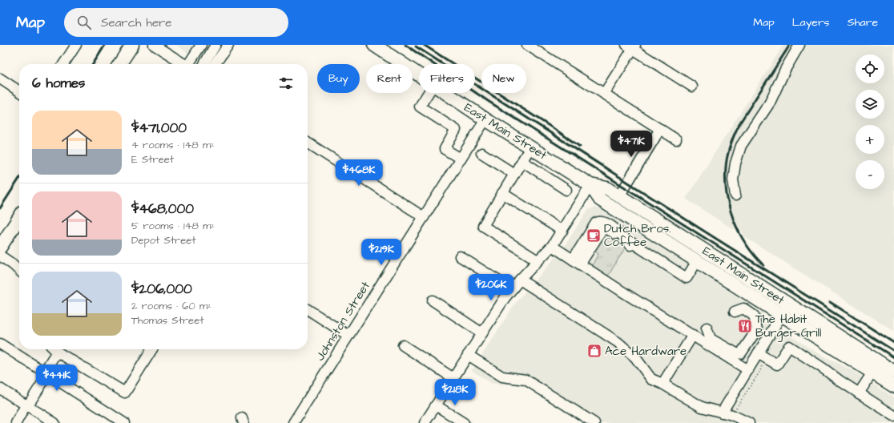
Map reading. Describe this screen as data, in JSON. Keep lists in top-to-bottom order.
{
  "streets": {
    "main road": ["East Main Street"],
    "street": ["Johnston Street"]
  },
  "crossings": [
    ["East Main Street", "Johnston Street"]
  ],
  "places": {
    "cafe": ["Dutch Bros. Coffee"],
    "restaurant": ["The Habit Burger Grill"],
    "shop": ["Ace Hardware"]
  },
  "page": {
    "header": "Map",
    "search": "Search here",
    "nav": ["Map", "Layers", "Share"],
    "map_buttons": ["+", "−"],
    "chip": [
      "Buy",
      "Rent",
      "Filters",
      "New"
    ],
    "heading": "6 homes",
    "list": [
      {
        "name": "$471,000",
        "note": "4 rooms · 148 m² · E Street"
      },
      {
        "name": "$468,000",
        "note": "5 rooms · 148 m² · Depot Street"
      },
      {
        "name": "$206,000",
        "note": "2 rooms · 60 m² · Thomas Street"
      }
    ],
    "price": [
      "$471K",
      "$468K",
      "$219K",
      "$206K",
      "$441K",
      "$218K"
    ]
  }
}
